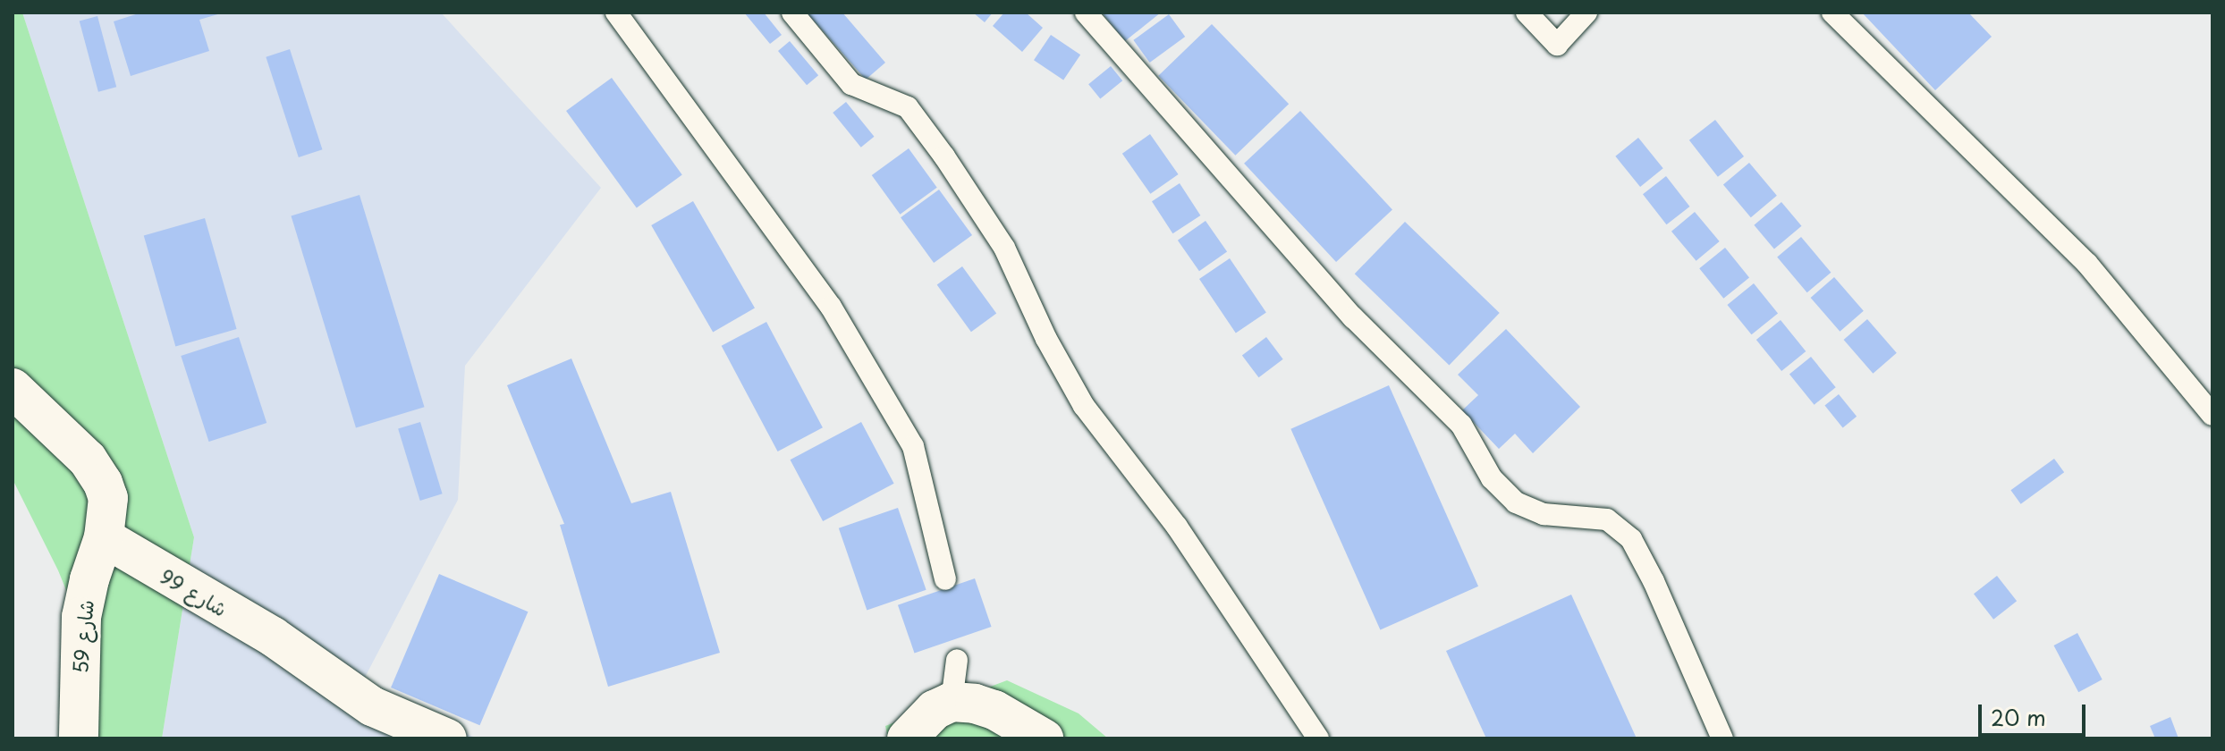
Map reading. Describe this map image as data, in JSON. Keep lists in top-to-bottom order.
{
  "streets": {
    "street": ["شارع 99", "شارع 59"]
  },
  "crossings": [
    ["شارع 99", "شارع 59"]
  ],
  "scale_bar": "20 m"
}
